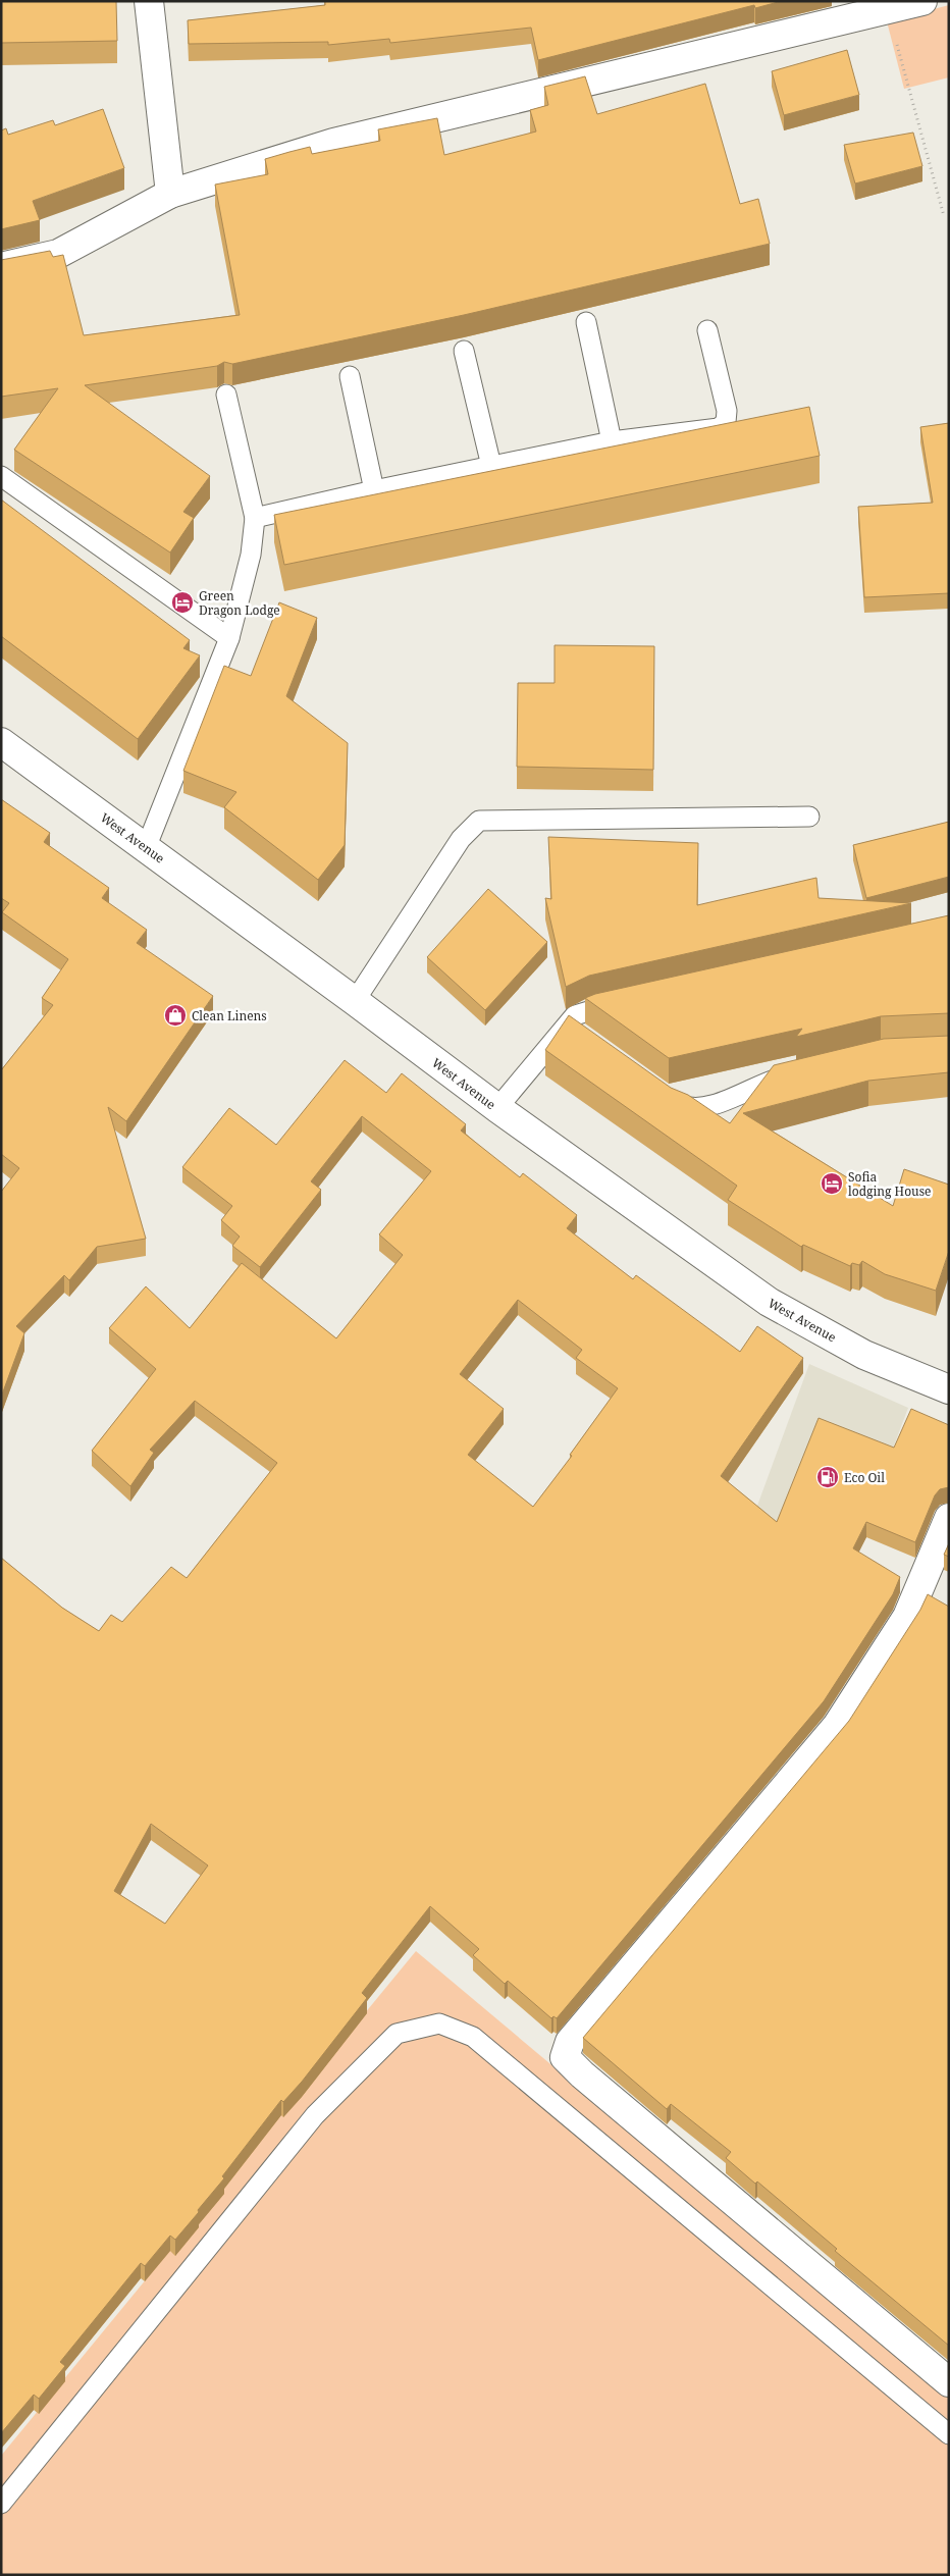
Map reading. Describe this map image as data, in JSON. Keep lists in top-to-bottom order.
{
  "streets": {
    "street": ["West Avenue"]
  },
  "places": {
    "hotel": ["Green Dragon Lodge", "Sofia lodging House"],
    "shop": ["Clean Linens"],
    "fuel station": ["Eco Oil"]
  }
}
